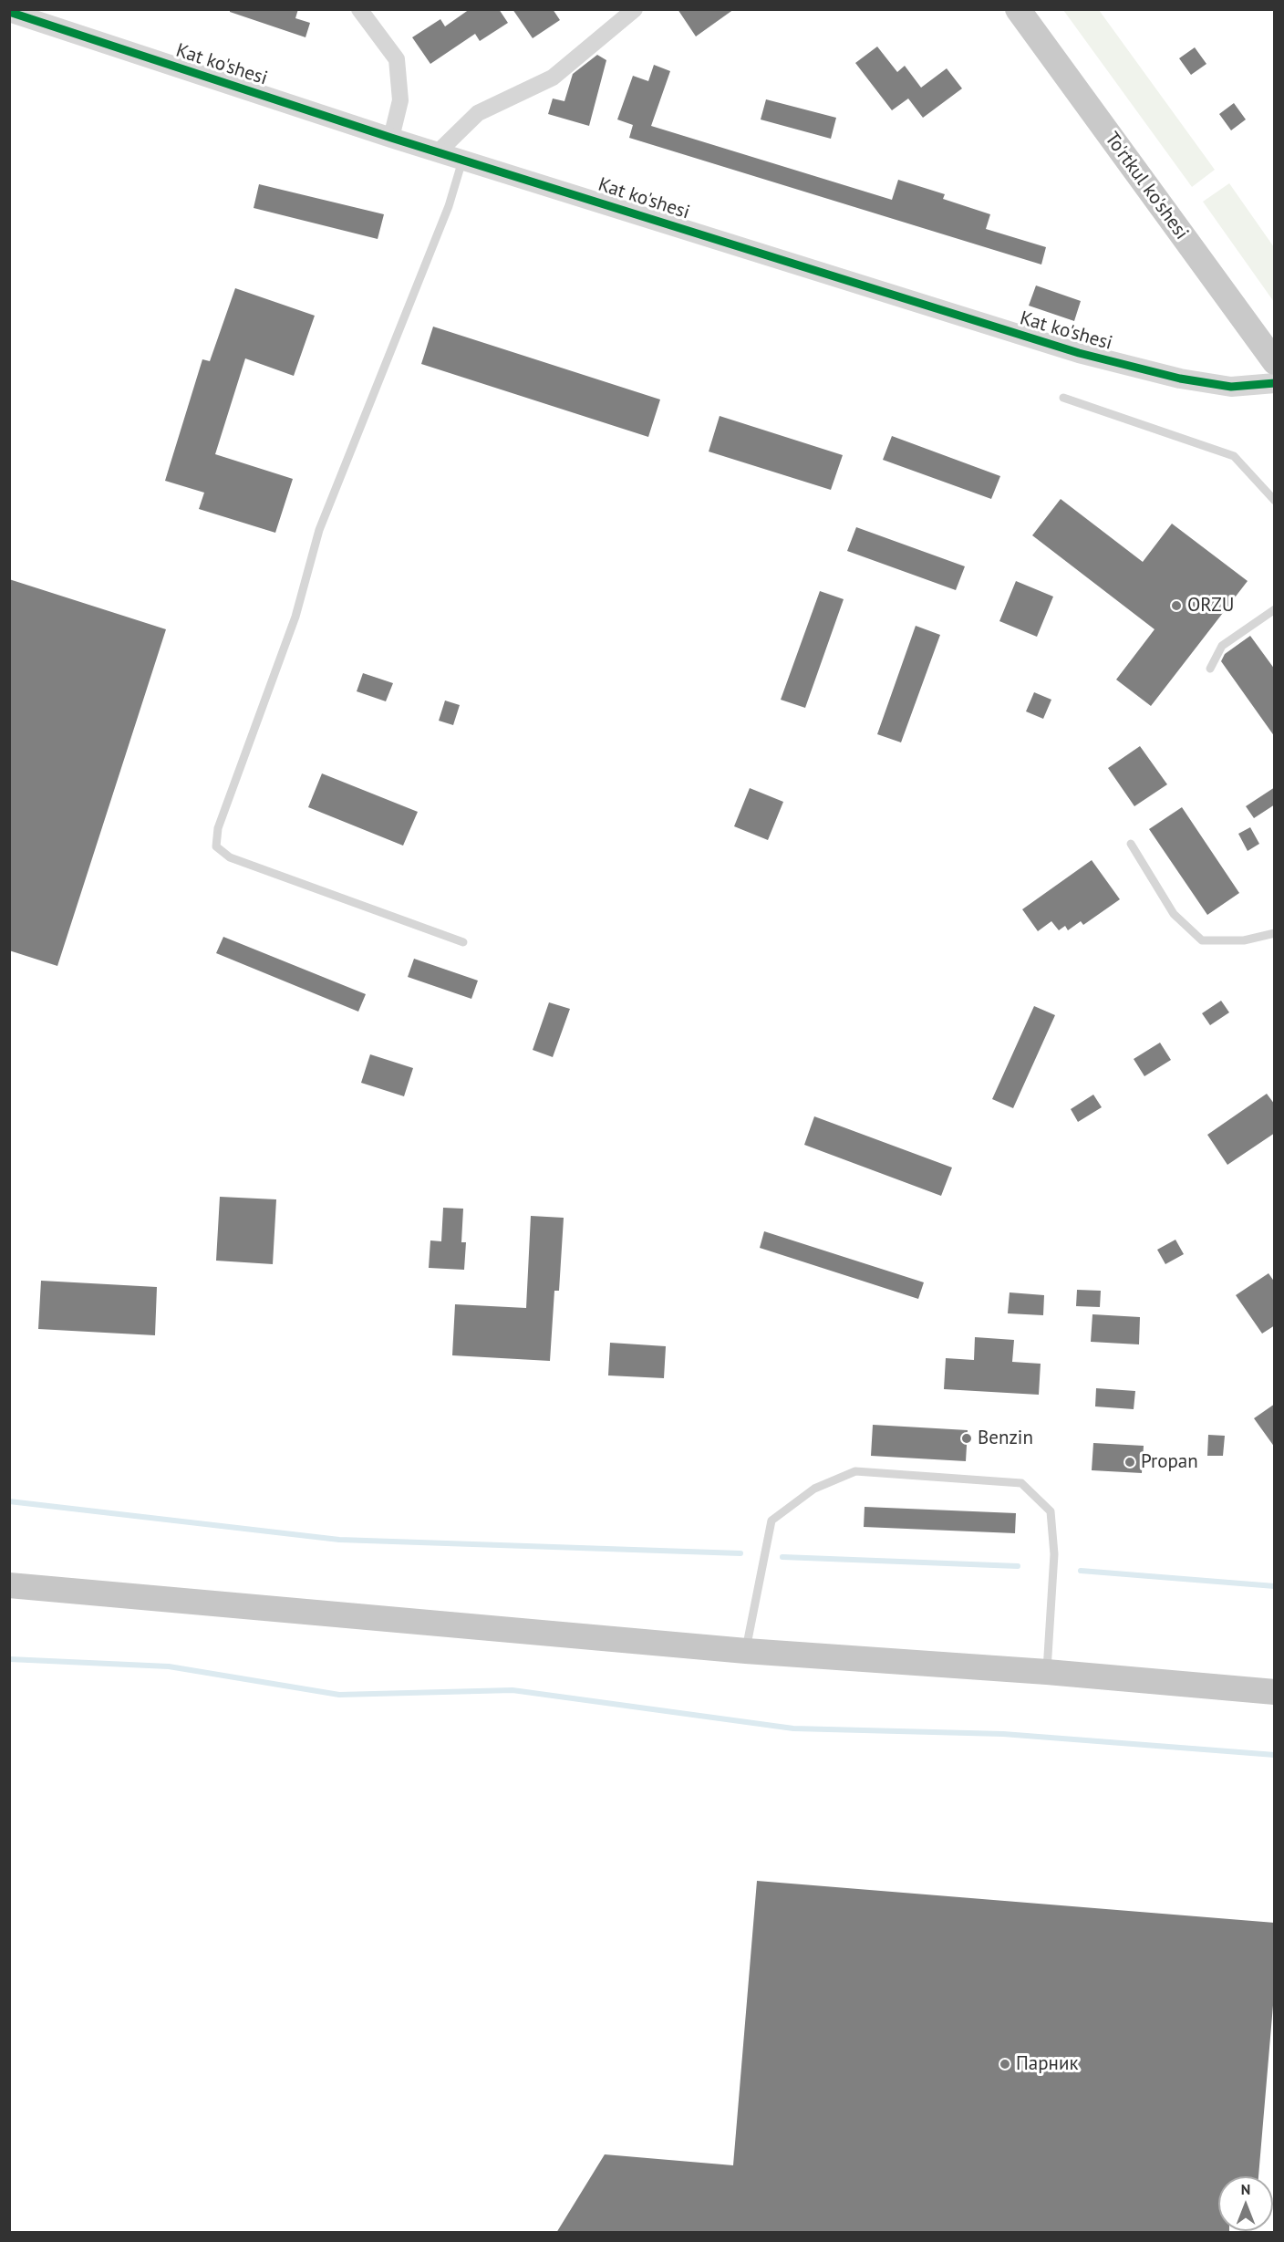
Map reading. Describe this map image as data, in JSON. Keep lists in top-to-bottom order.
{
  "streets": {
    "main road": ["To'rtkul ko'shesi"],
    "street": ["Kat ko'shesi"]
  },
  "places": [
    "ORZU",
    "Benzin",
    "Propan",
    "Парник"
  ],
  "north": "top"
}
